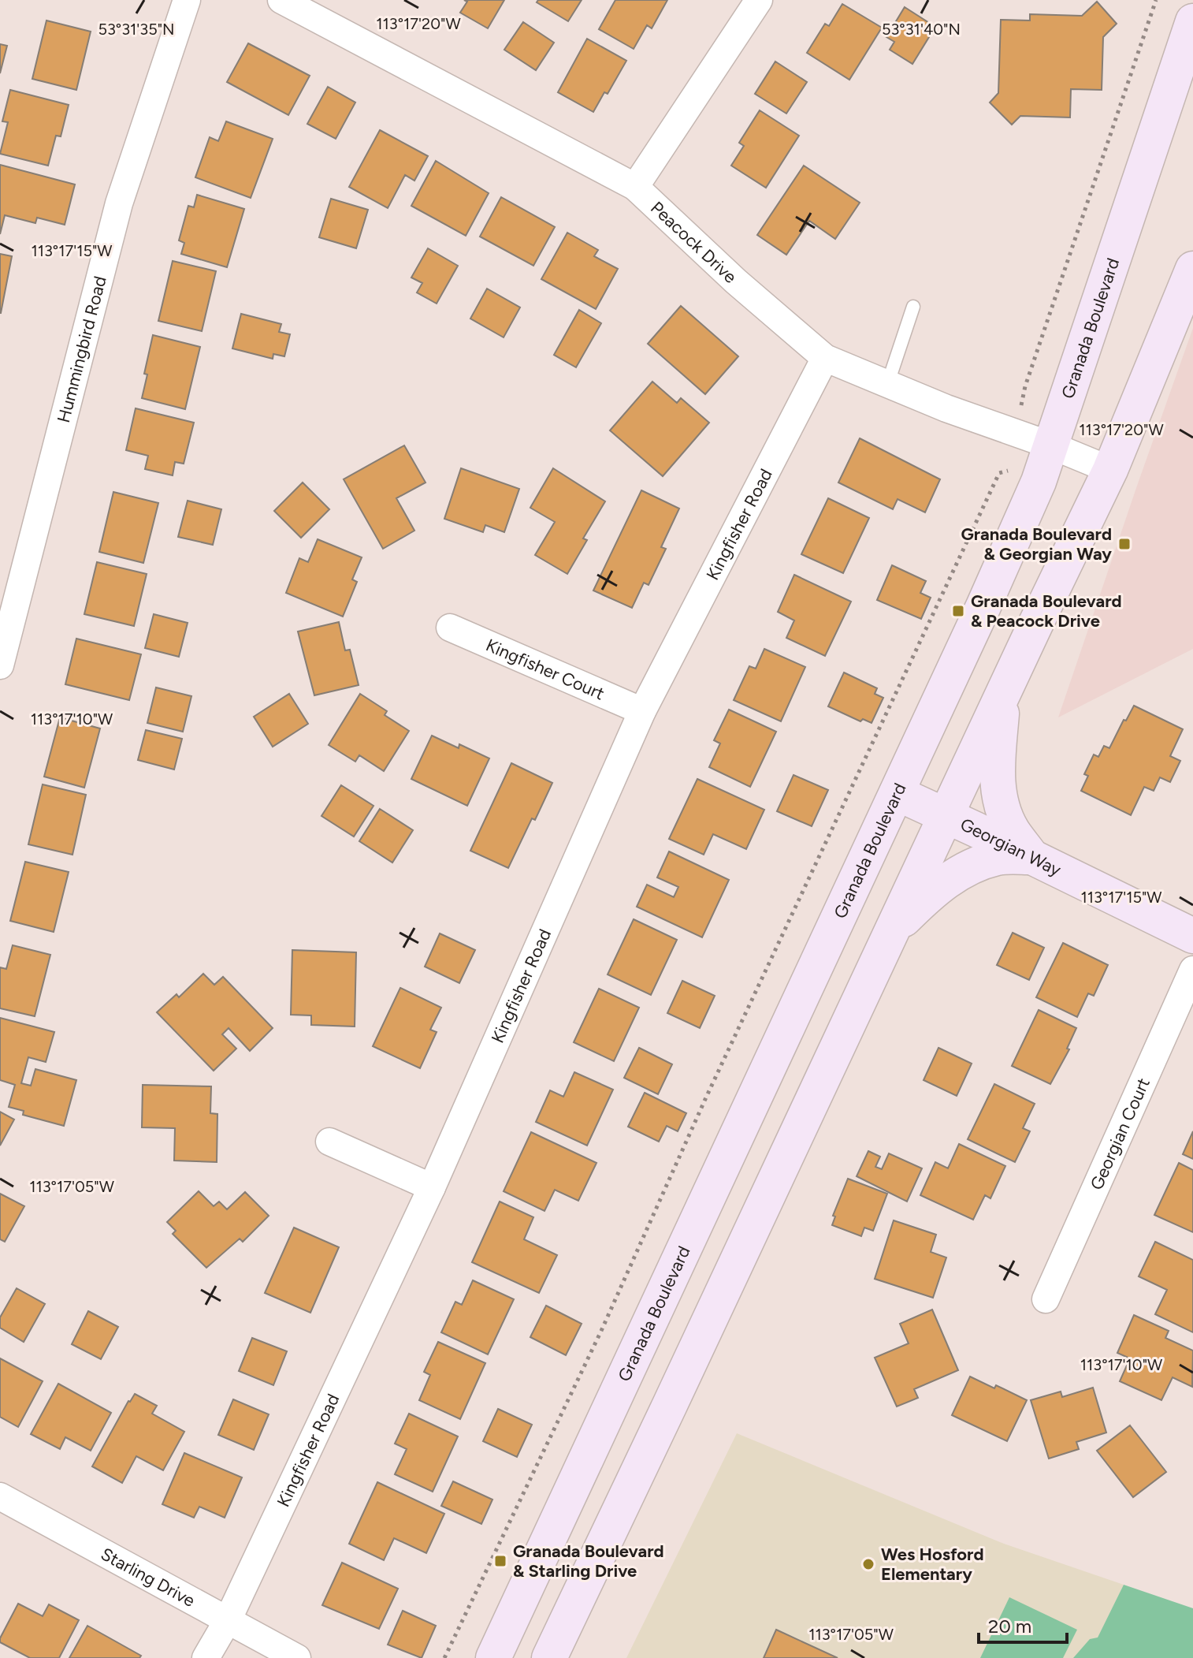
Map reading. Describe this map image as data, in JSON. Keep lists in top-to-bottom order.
{
  "streets": {
    "main road": ["Granada Boulevard", "Georgian Way"],
    "street": [
      "Peacock Drive",
      "Hummingbird Road",
      "Kingfisher Road",
      "Kingfisher Court",
      "Georgian Court",
      "Starling Drive"
    ]
  },
  "crossings": [
    ["Peacock Drive", "Granada Boulevard"],
    ["Peacock Drive", "Kingfisher Road"],
    ["Granada Boulevard", "Georgian Way"],
    ["Kingfisher Road", "Kingfisher Court"],
    ["Kingfisher Road", "Starling Drive"]
  ],
  "places": {
    "transit": ["Granada Boulevard & Georgian Way", "Granada Boulevard & Peacock Drive", "Granada Boulevard & Starling Drive"],
    "other": ["Wes Hosford Elementary"]
  },
  "scale_bar": "20 m",
  "coordinates": [
    "113°17'20\"W",
    "53°31'35\"N",
    "53°31'40\"N",
    "113°17'15\"W",
    "113°17'10\"W",
    "113°17'05\"W"
  ]
}
